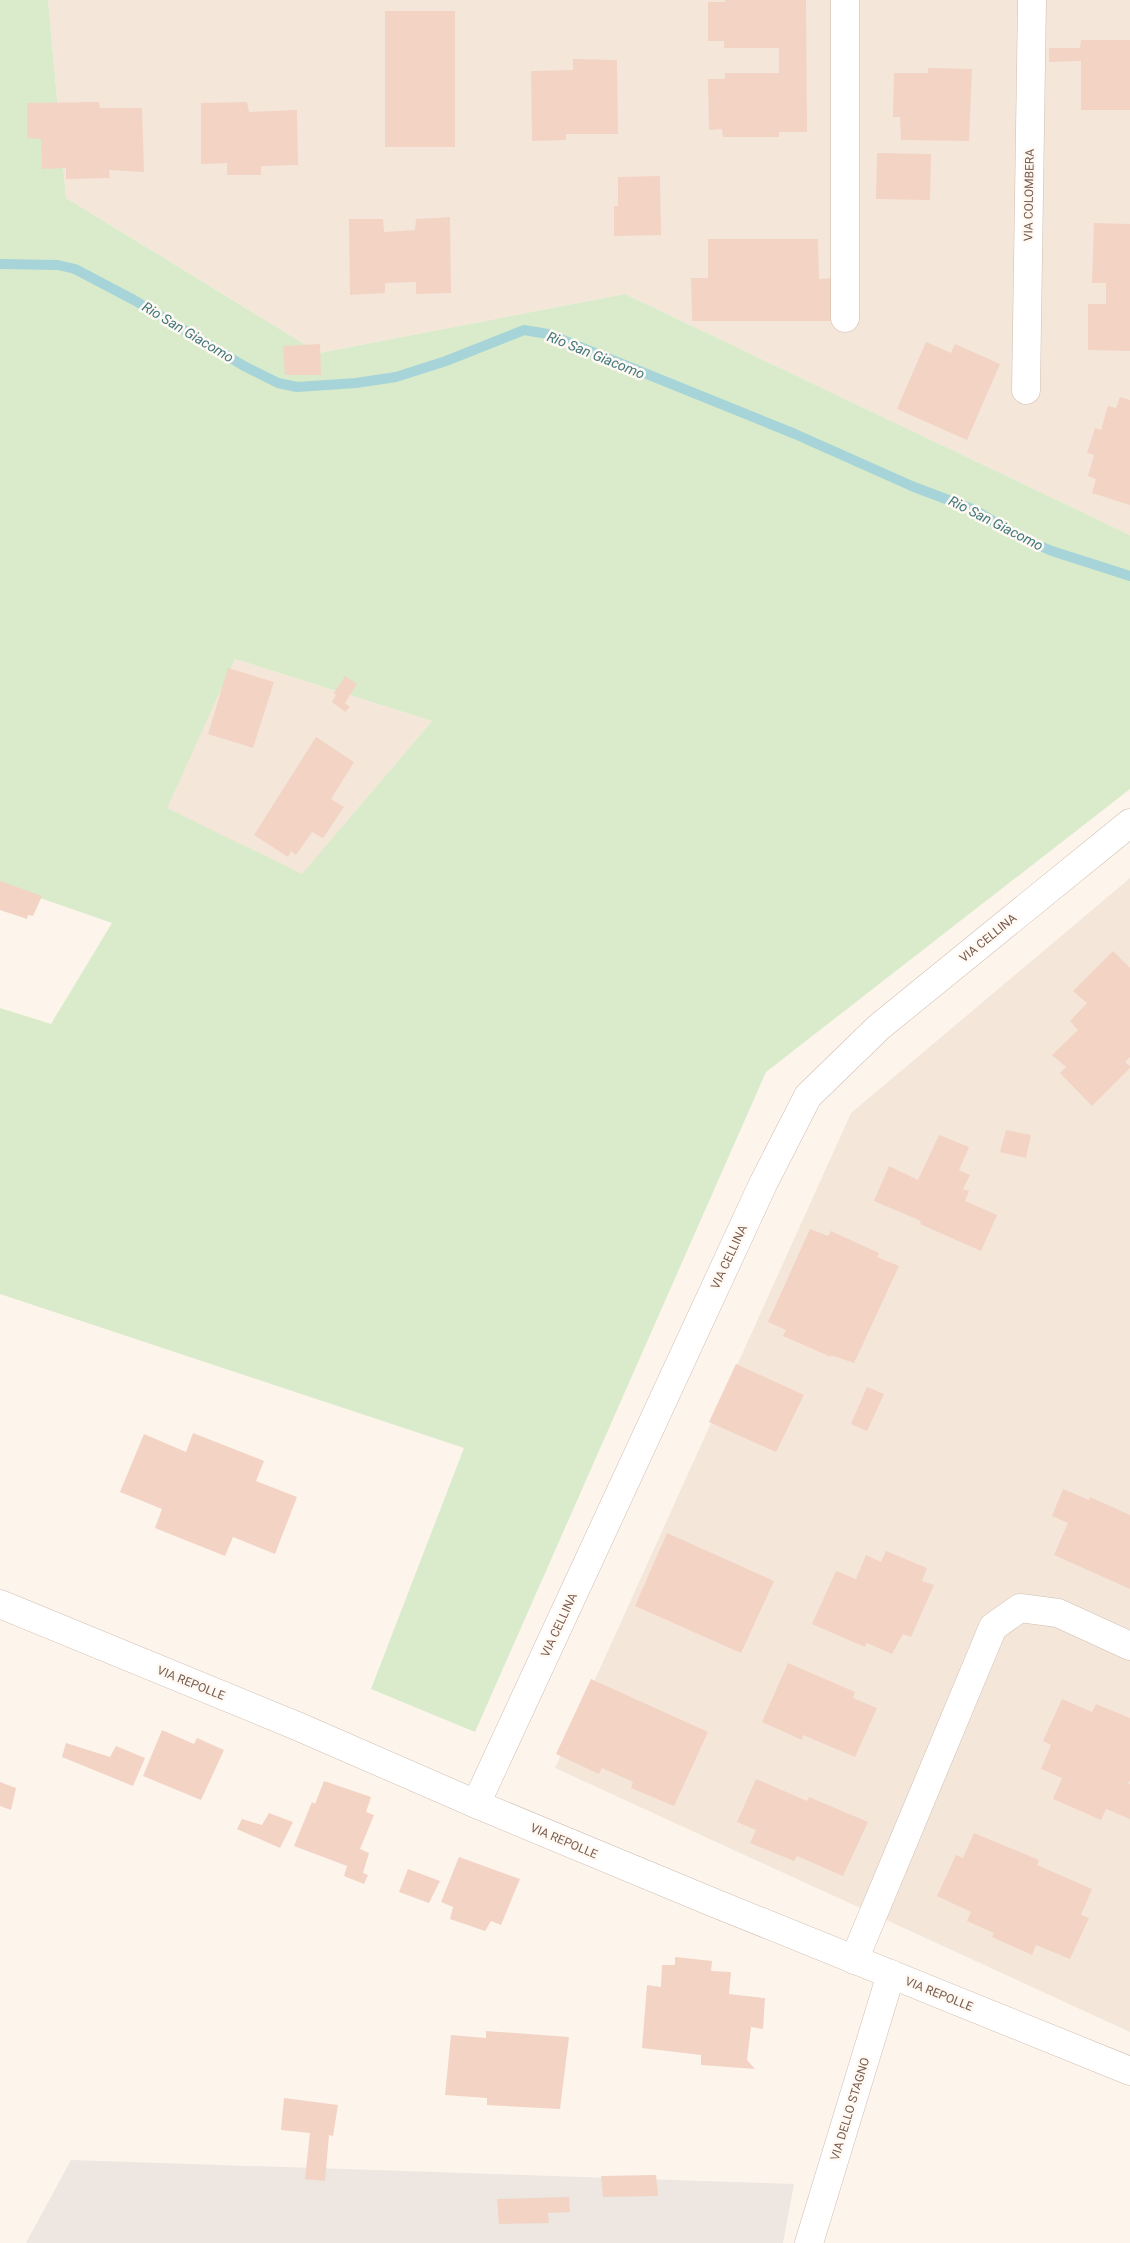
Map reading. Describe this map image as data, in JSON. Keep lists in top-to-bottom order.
{
  "streets": {
    "street": [
      "VIA COLOMBERA",
      "VIA CELLINA",
      "VIA REPOLLE",
      "VIA DELLO STAGNO"
    ]
  },
  "crossings": [
    ["VIA CELLINA", "VIA REPOLLE"],
    ["VIA REPOLLE", "VIA DELLO STAGNO"]
  ],
  "water": ["Rio San Giacomo"]
}
